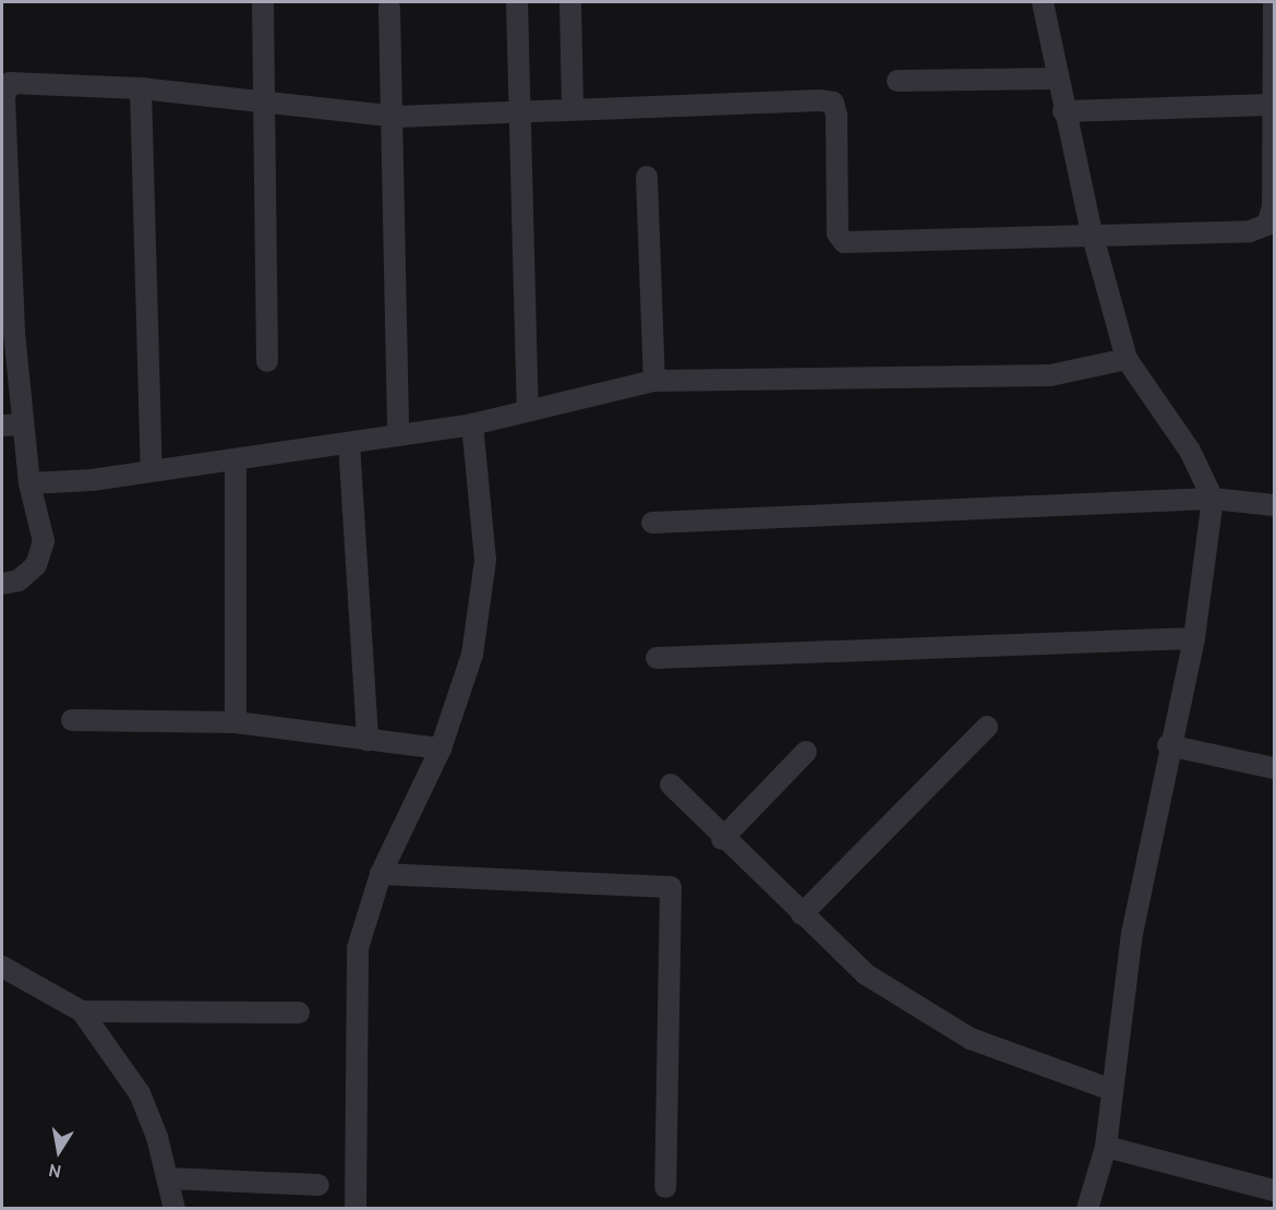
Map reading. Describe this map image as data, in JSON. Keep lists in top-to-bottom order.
{
  "north": "bottom"
}
